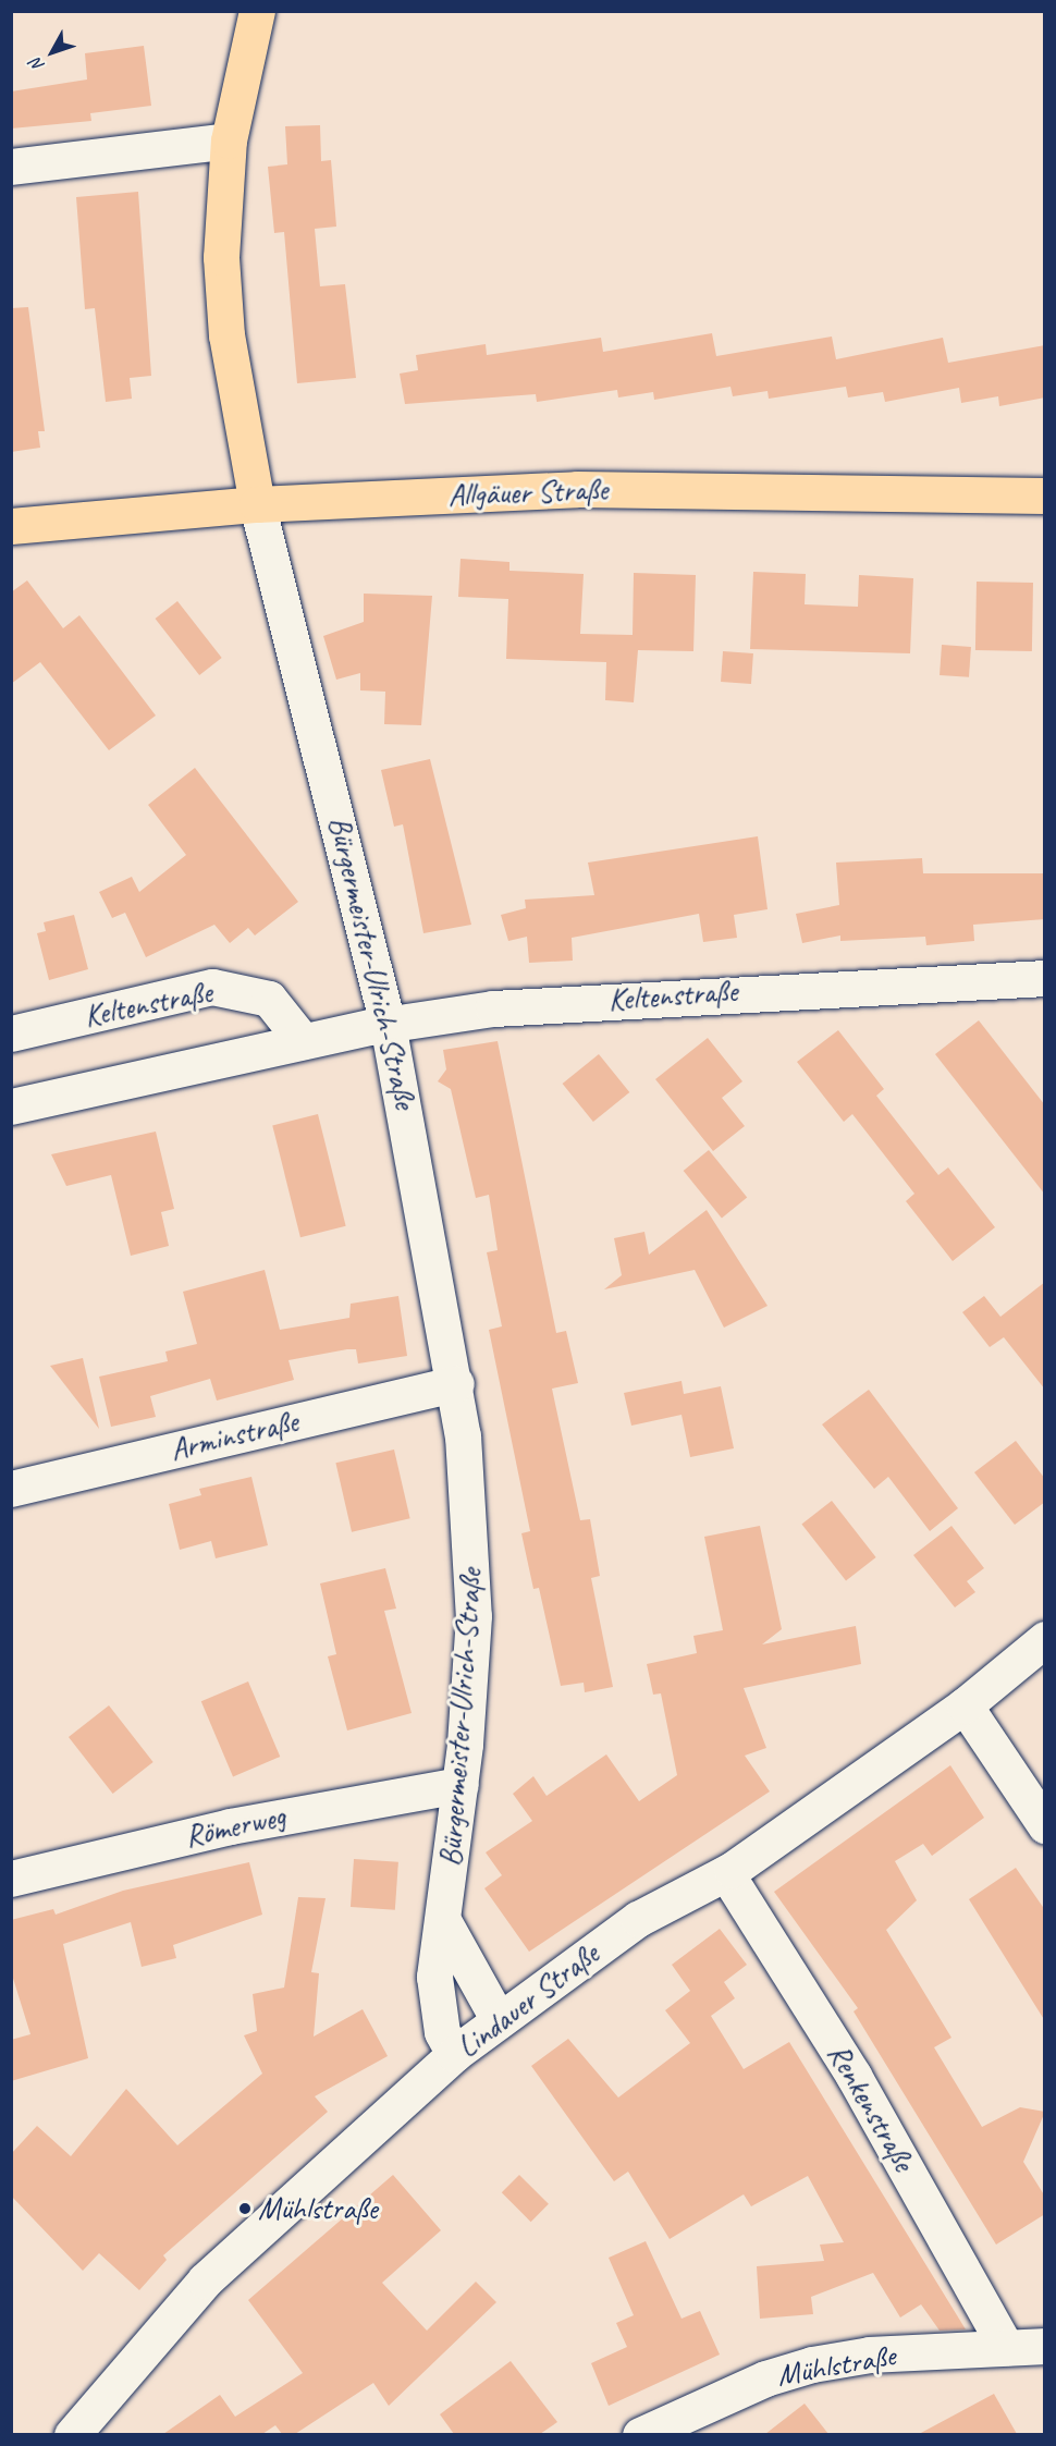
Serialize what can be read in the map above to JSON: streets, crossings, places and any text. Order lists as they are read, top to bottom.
{
  "streets": {
    "main road": ["Allgäuer Straße", "Bürgermeister-Ulrich-Straße"],
    "street": [
      "Keltenstraße",
      "Arminstraße",
      "Römerweg",
      "Lindauer Straße",
      "Renkenstraße",
      "Mühlstraße"
    ]
  },
  "crossings": [
    ["Allgäuer Straße", "Bürgermeister-Ulrich-Straße"],
    ["Bürgermeister-Ulrich-Straße", "Keltenstraße"],
    ["Bürgermeister-Ulrich-Straße", "Arminstraße"],
    ["Bürgermeister-Ulrich-Straße", "Römerweg"],
    ["Bürgermeister-Ulrich-Straße", "Lindauer Straße"],
    ["Lindauer Straße", "Renkenstraße"],
    ["Renkenstraße", "Mühlstraße"]
  ],
  "places": ["Mühlstraße"],
  "north": "bottom left"
}
